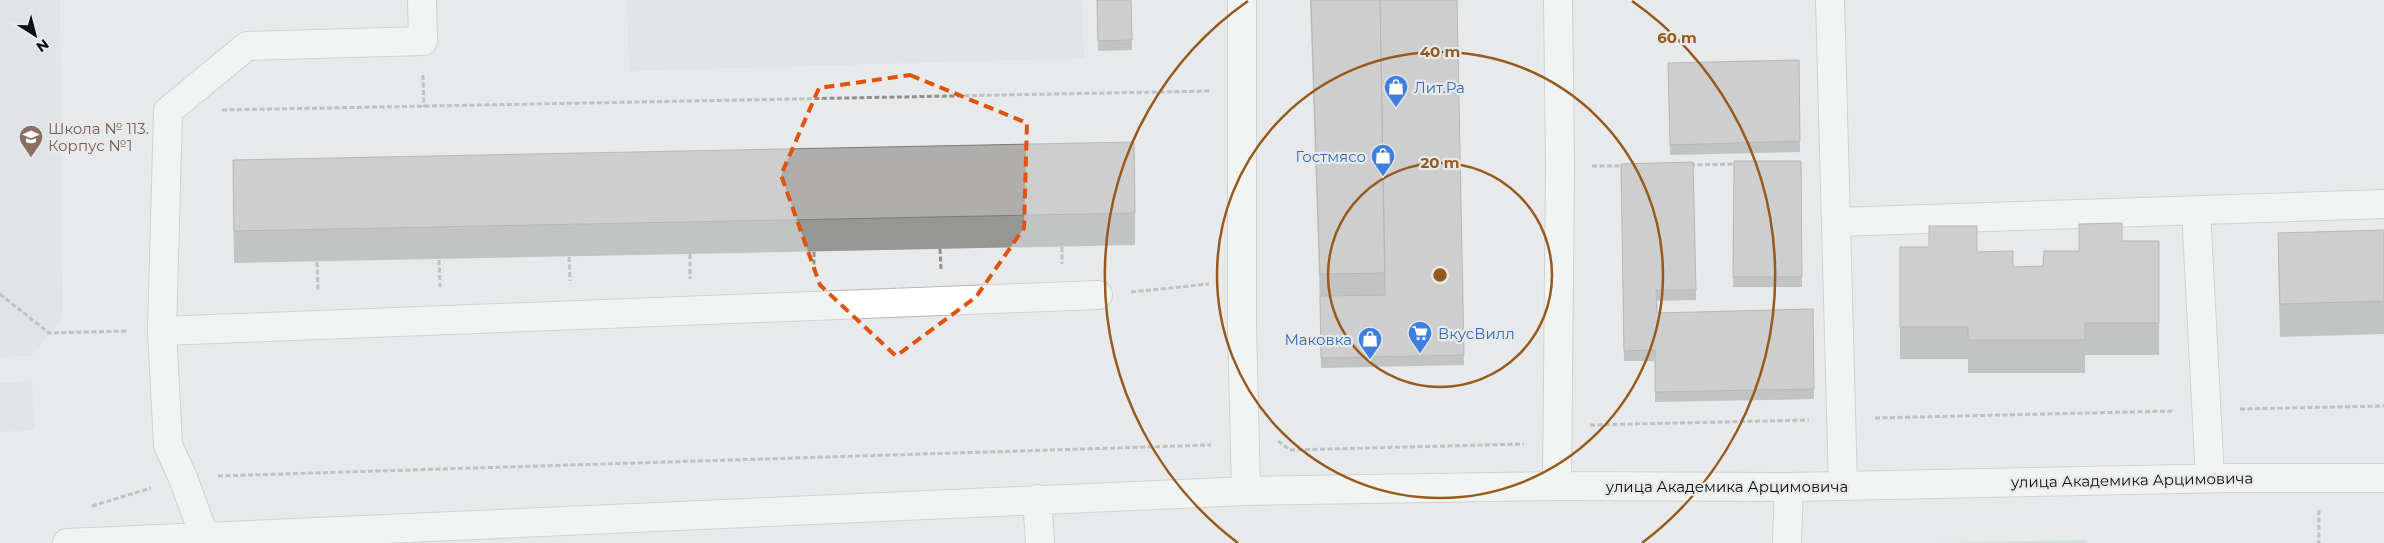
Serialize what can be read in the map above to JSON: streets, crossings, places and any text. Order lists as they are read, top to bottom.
{
  "streets": {
    "street": ["улица Академика Арцимовича"]
  },
  "places": {
    "shop": ["Лит.Ра", "Гостмясо", "Маковка"],
    "school or university": ["Школа № 113. Корпус №1"],
    "supermarket": ["ВкусВилл"]
  },
  "north": "bottom right",
  "rings": ["60 m", "40 m", "20 m"]
}
